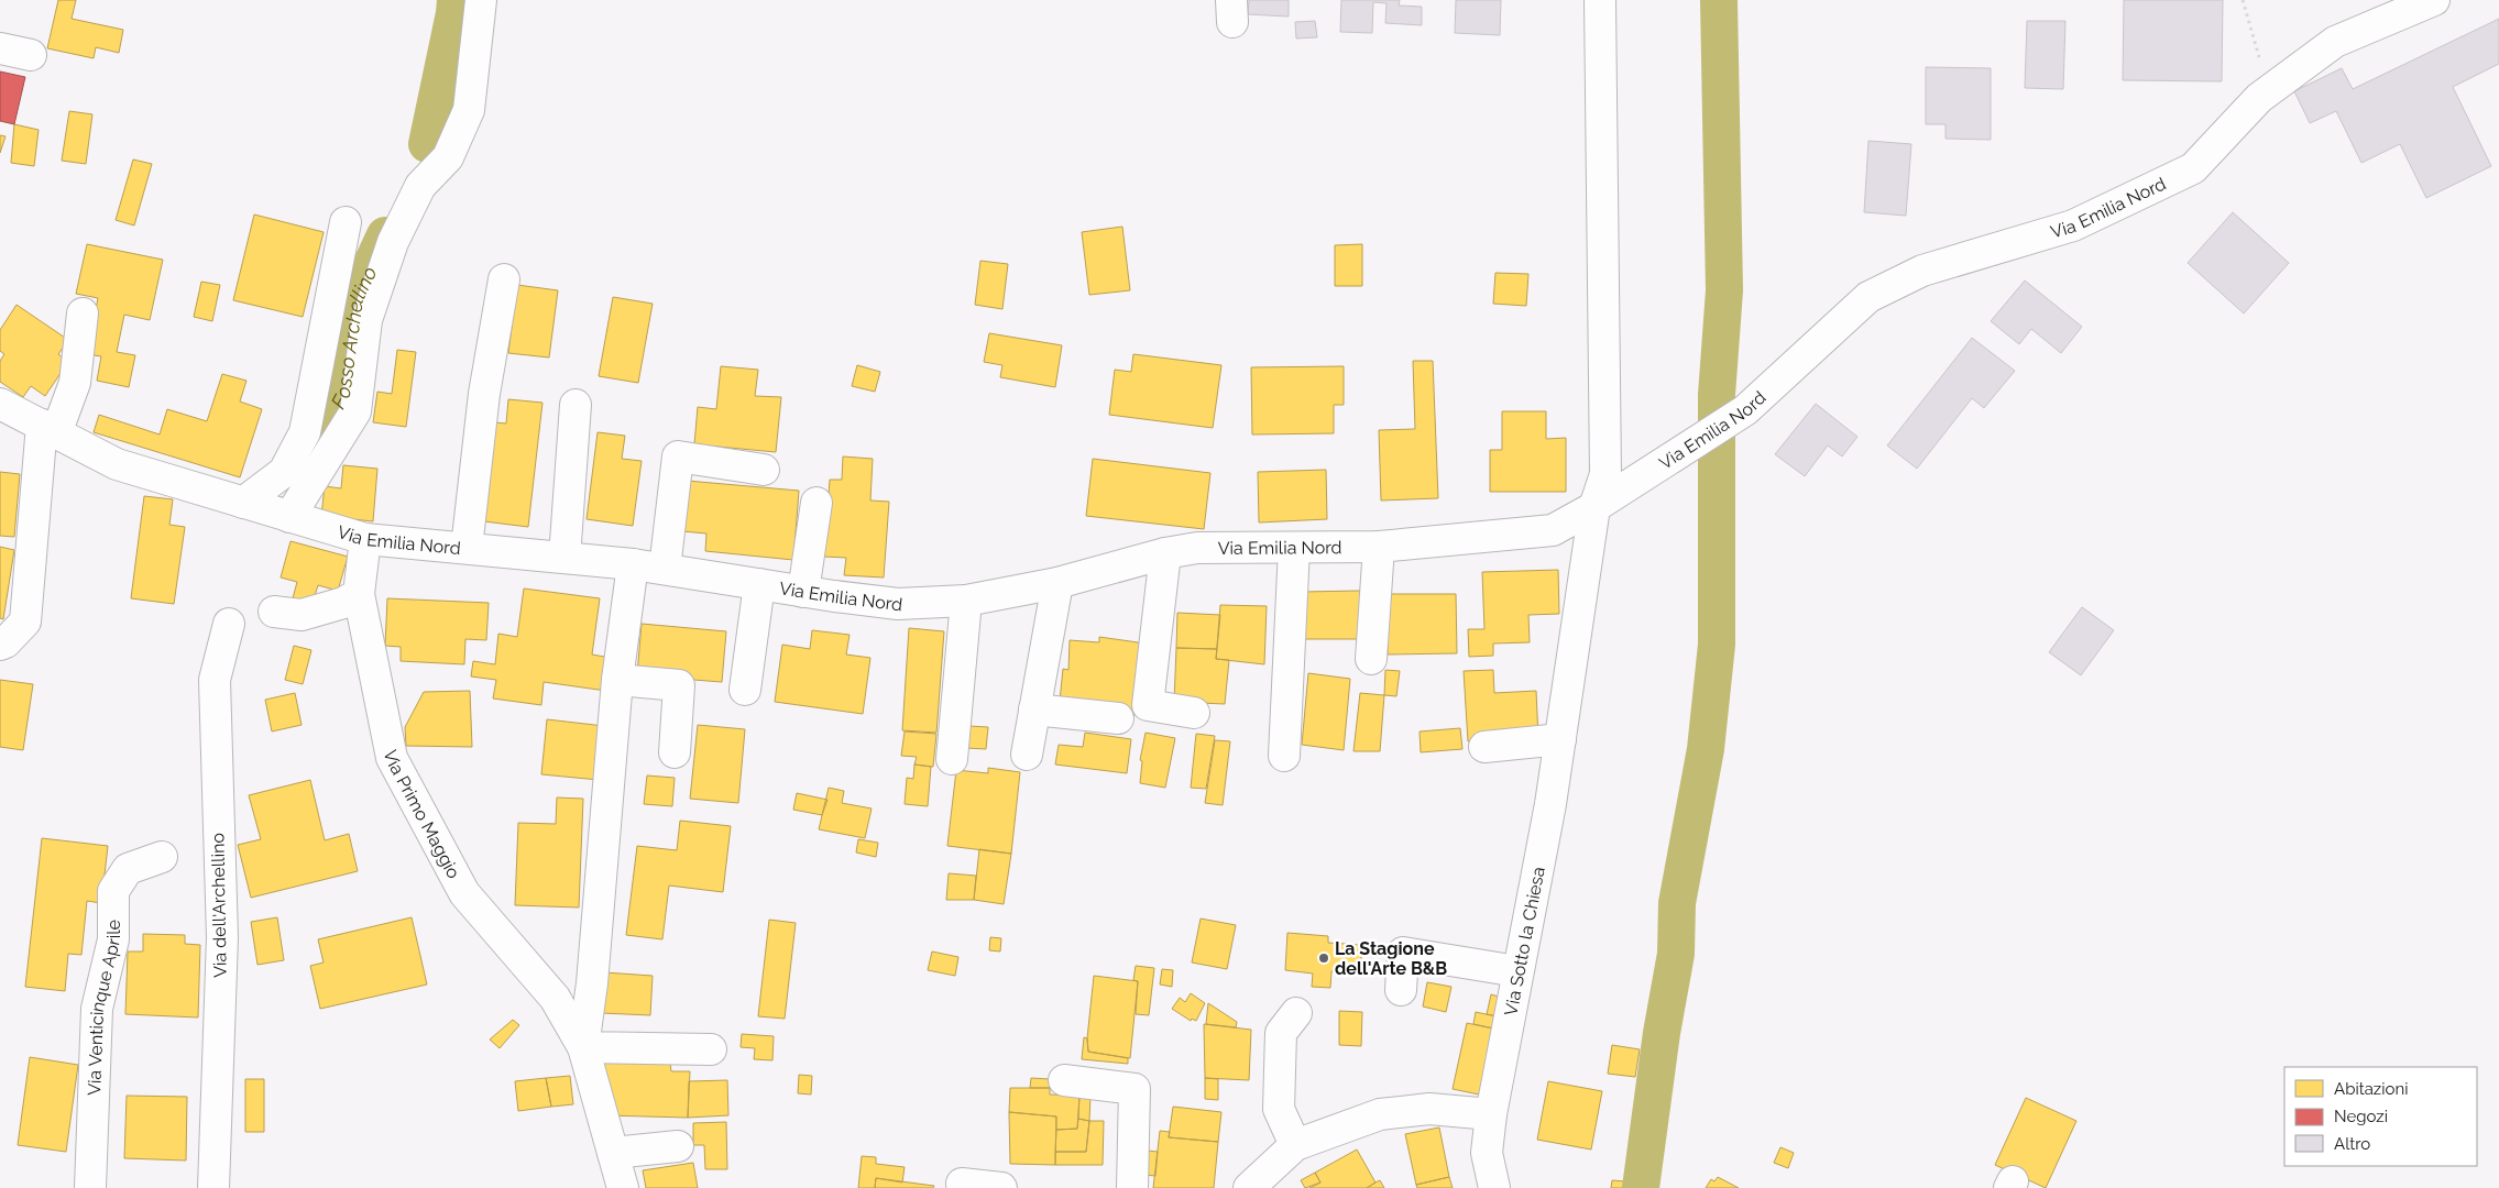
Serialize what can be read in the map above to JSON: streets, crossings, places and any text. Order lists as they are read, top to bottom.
{
  "streets": {
    "street": [
      "Via Emilia Nord",
      "Via Primo Maggio",
      "Via dell'Archellino",
      "Via Sotto la Chiesa",
      "Via Venticinque Aprile"
    ]
  },
  "crossings": [
    ["Via Emilia Nord", "Via Primo Maggio"],
    ["Via Emilia Nord", "Via Sotto la Chiesa"]
  ],
  "water": ["Fosso Archellino"],
  "places": ["La Stagione dell'Arte B&B"],
  "legend": ["Abitazioni", "Negozi", "Altro"]
}
